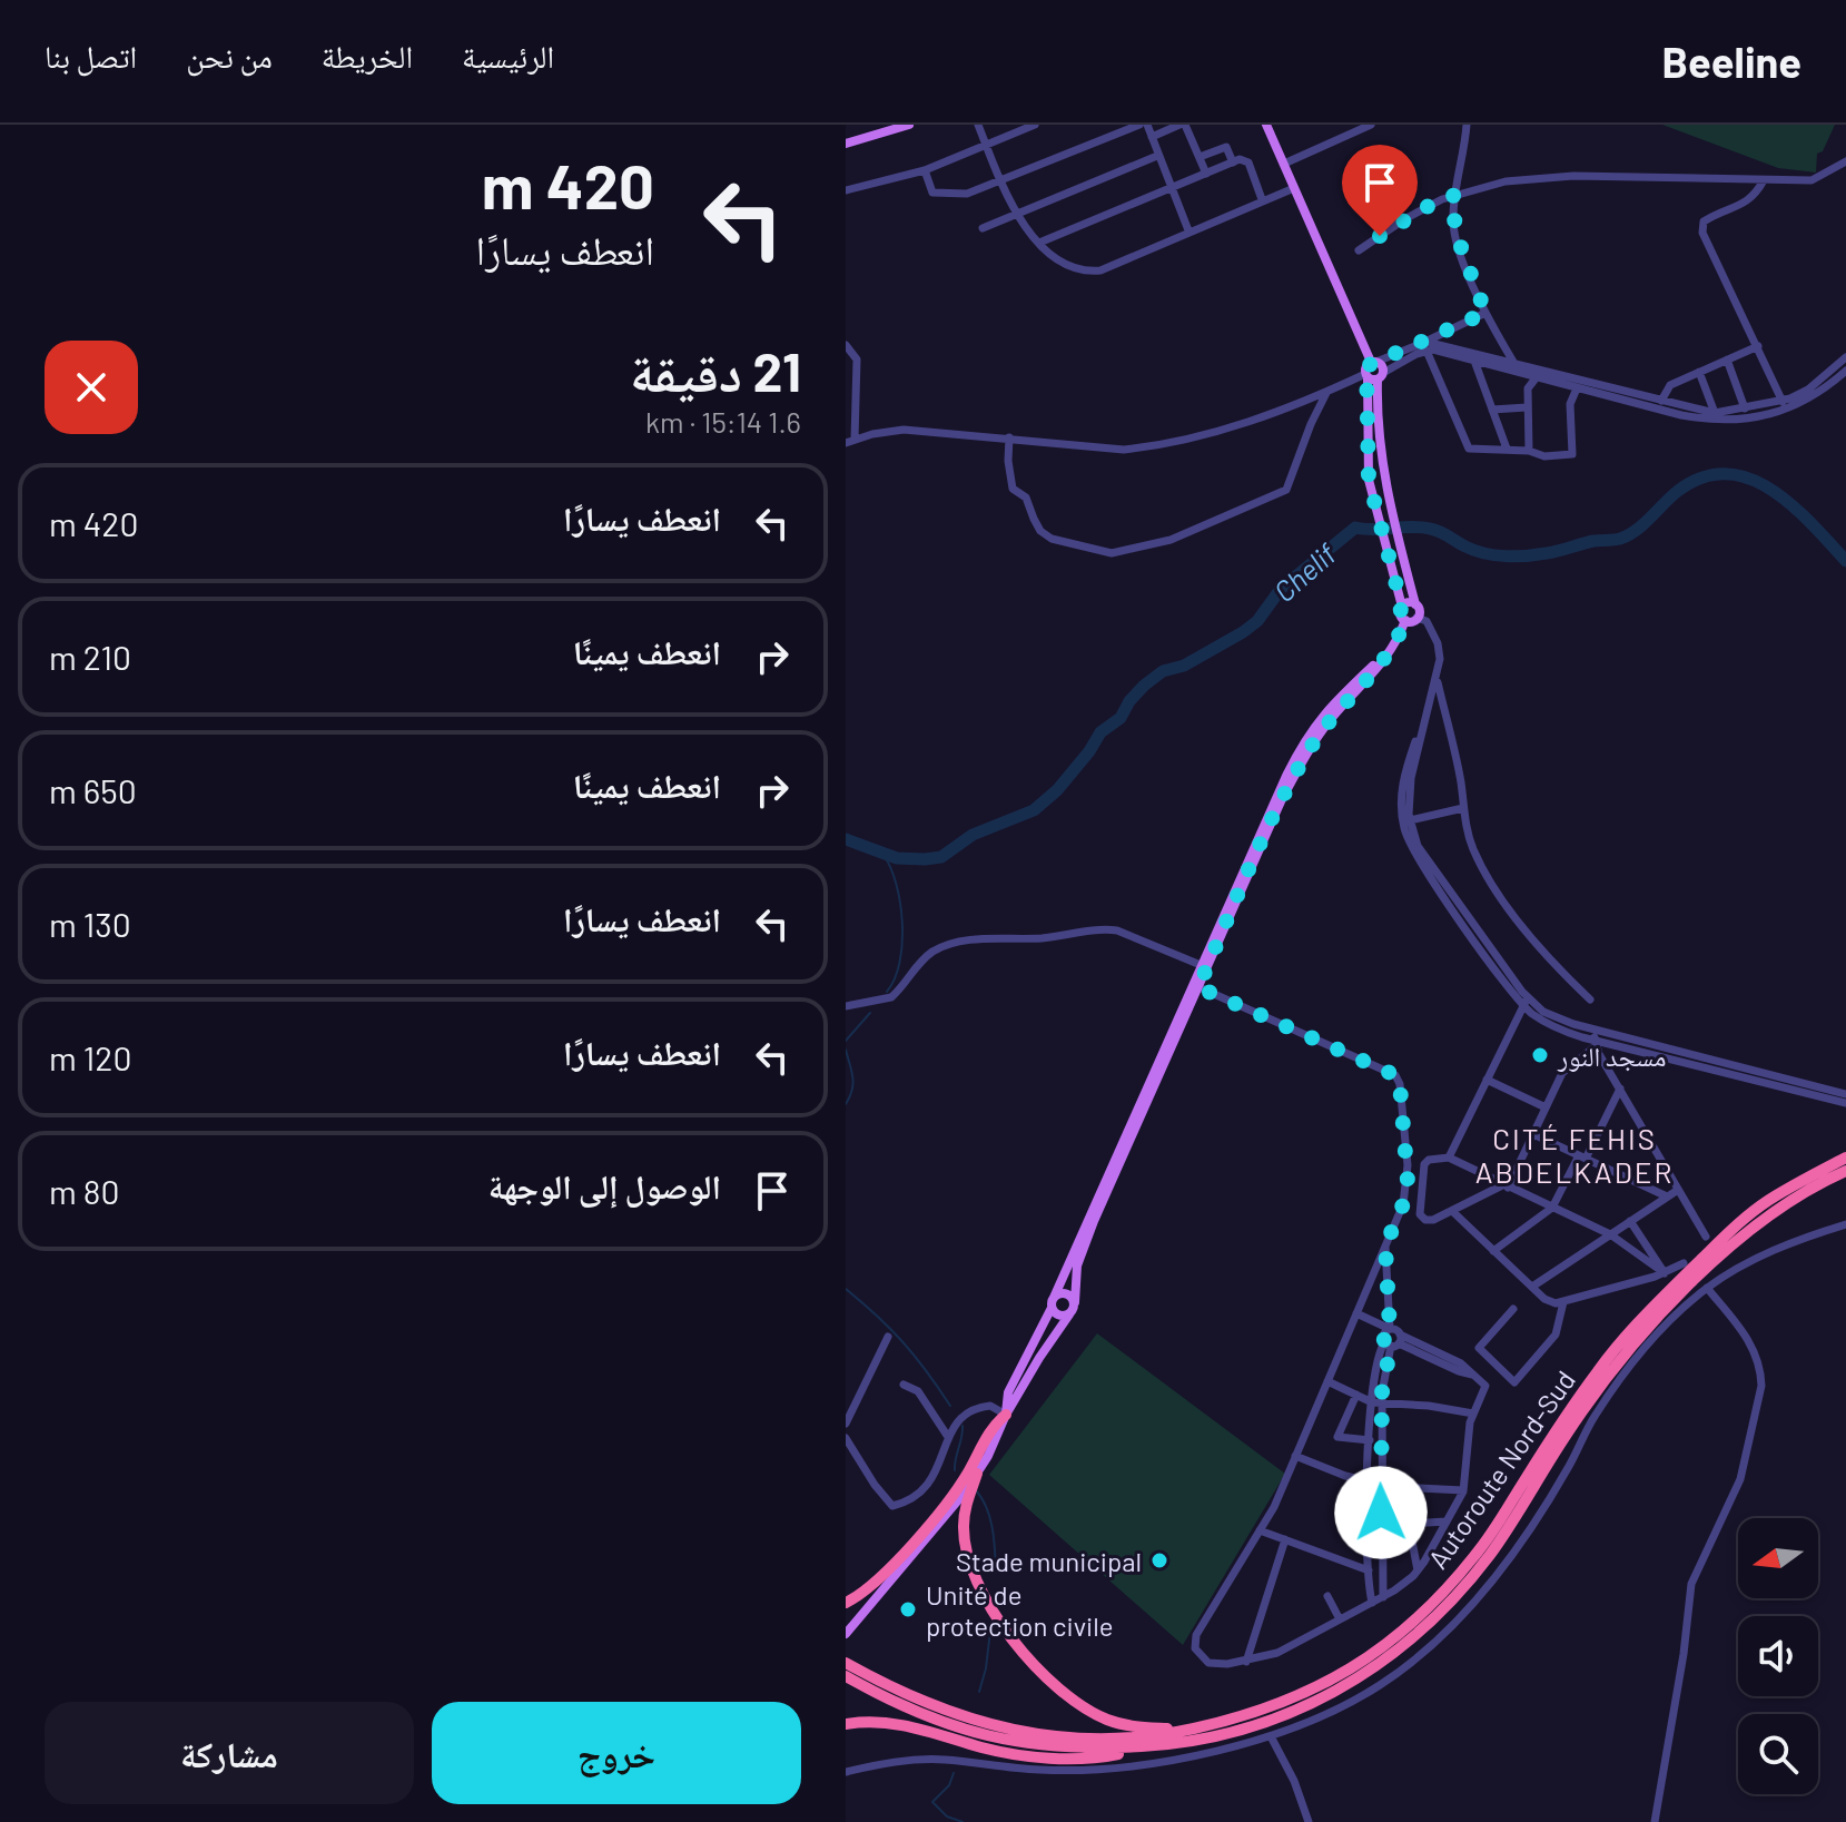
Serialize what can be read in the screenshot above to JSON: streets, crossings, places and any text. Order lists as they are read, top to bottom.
{
  "streets": {
    "highway": ["Autoroute Nord-Sud"]
  },
  "districts": ["CITÉ FEHIS ABDELKADER"],
  "water": ["Chelif"],
  "places": ["مسجد النور", "Stade municipal", "Unité de protection civile"],
  "north": "left",
  "page": {
    "header": "Beeline",
    "nav": [
      "الرئيسية",
      "الخريطة",
      "من نحن",
      "اتصل بنا"
    ],
    "turn": ["420 m", "انعطف يسارًا"],
    "heading": ["21 دقيقة", "1.6 km · 15:14"],
    "list": [
      {
        "name": "انعطف يسارًا",
        "value": "420 m"
      },
      {
        "name": "انعطف يمينًا",
        "value": "210 m"
      },
      {
        "name": "انعطف يمينًا",
        "value": "650 m"
      },
      {
        "name": "انعطف يسارًا",
        "value": "130 m"
      },
      {
        "name": "انعطف يسارًا",
        "value": "120 m"
      },
      {
        "name": "الوصول إلى الوجهة",
        "value": "80 m"
      }
    ],
    "buttons": ["خروج", "مشاركة"]
  }
}
